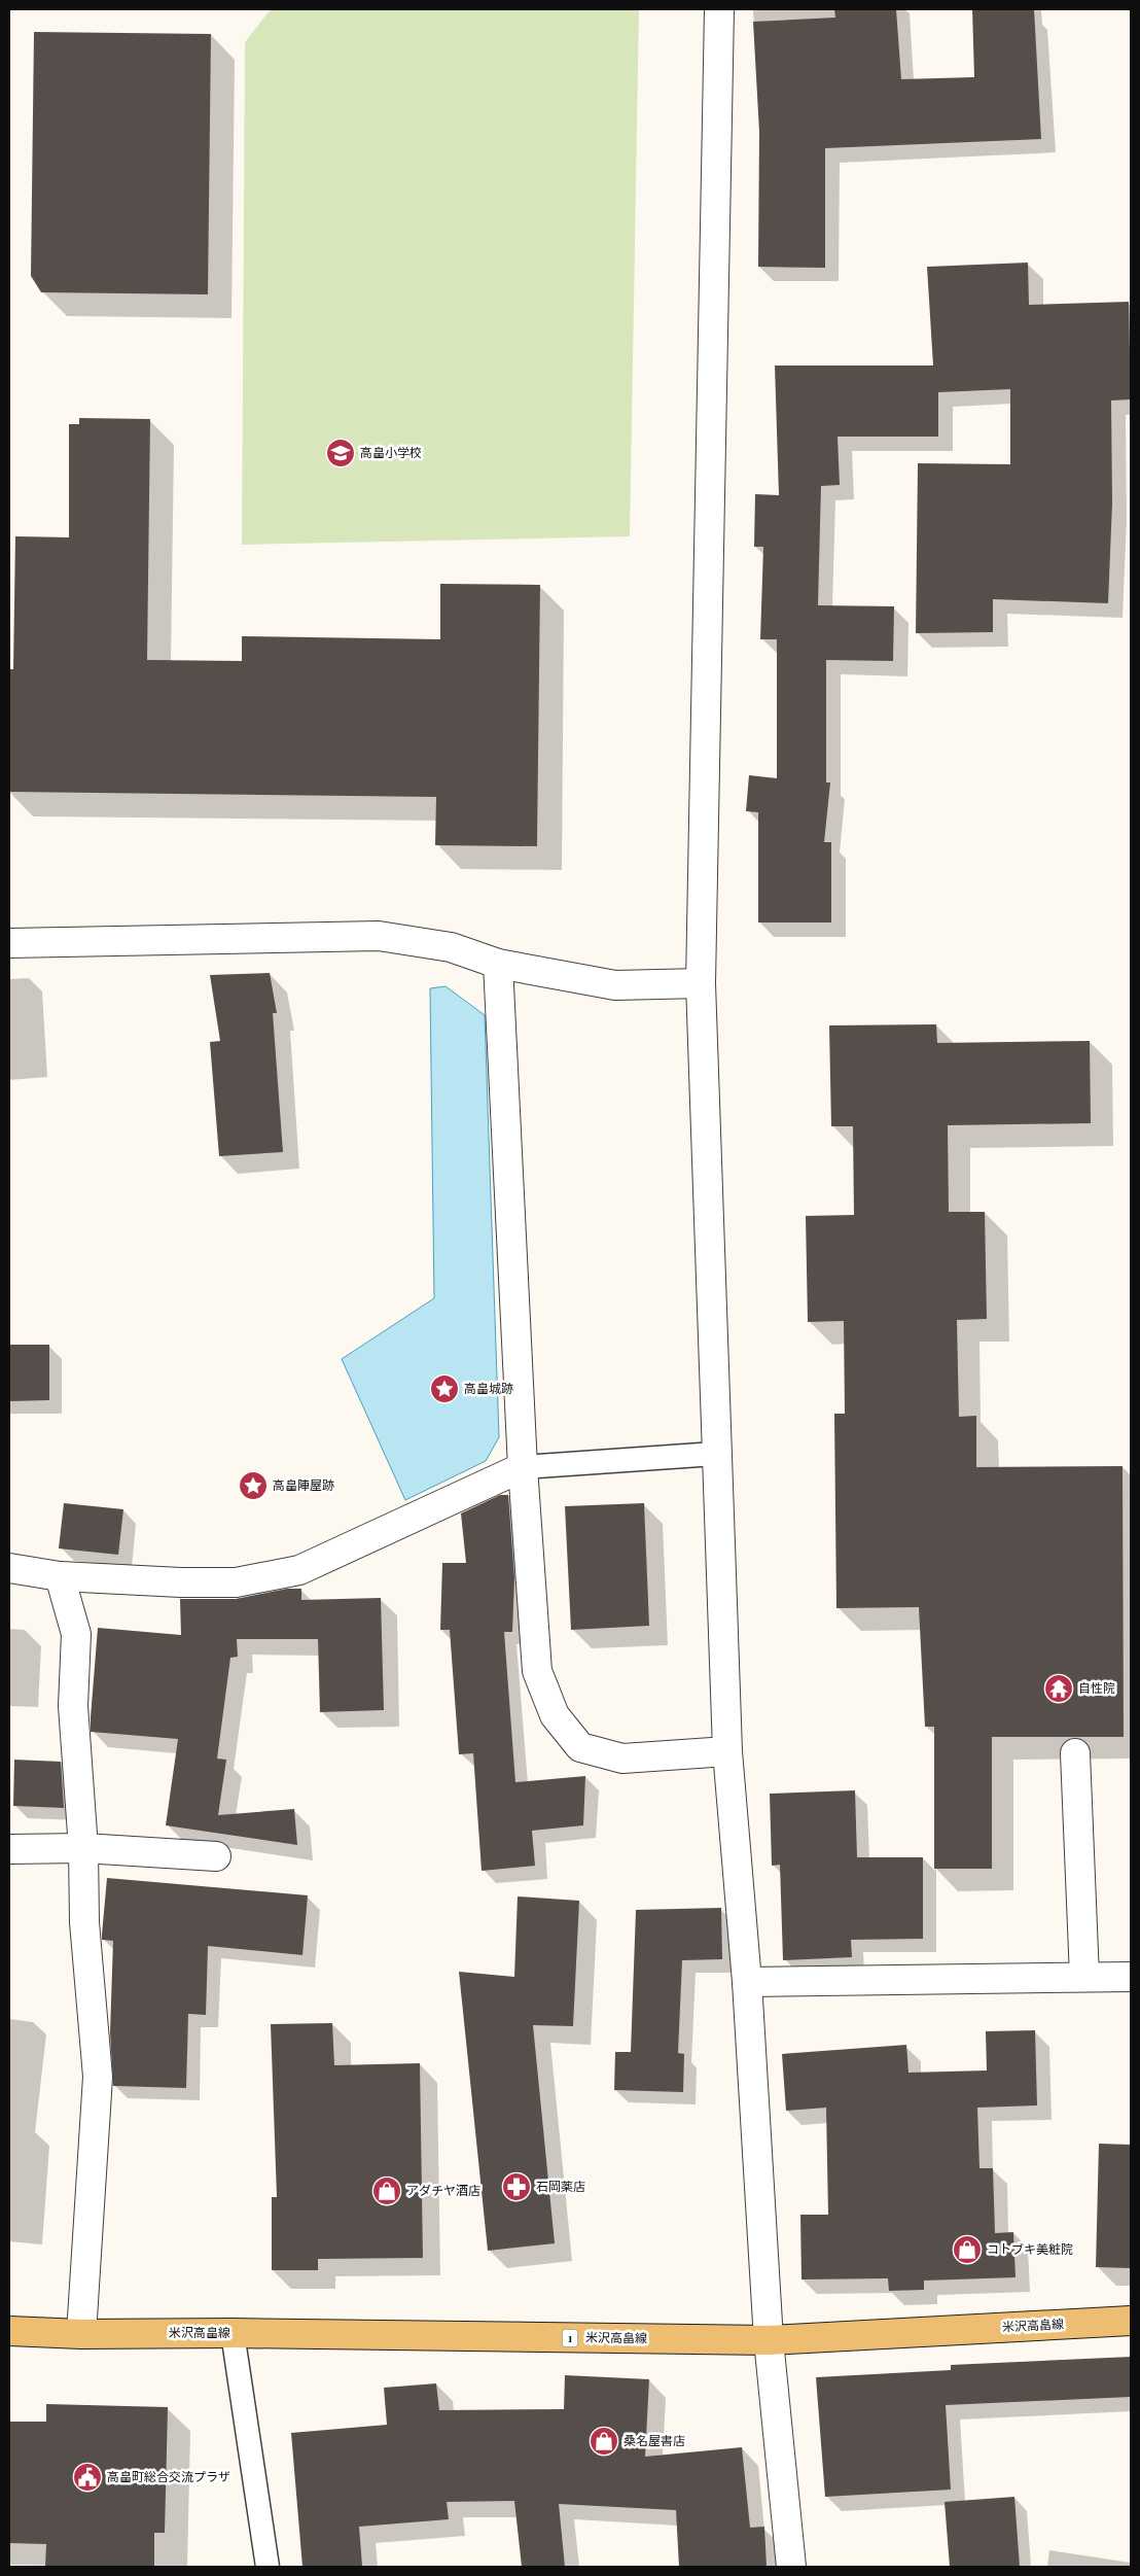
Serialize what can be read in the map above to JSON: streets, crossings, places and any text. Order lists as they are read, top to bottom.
{
  "streets": {
    "main road": ["米沢高畠線", "1"]
  },
  "places": {
    "school or university": ["高畠小学校"],
    "place": ["高畠城跡", "高畠陣屋跡"],
    "temple": ["自性院"],
    "pharmacy": ["石岡薬店"],
    "shop": ["アダチヤ酒店", "コトブキ美粧院", "桑名屋書店"],
    "public building": ["高畠町総合交流プラザ"]
  }
}
